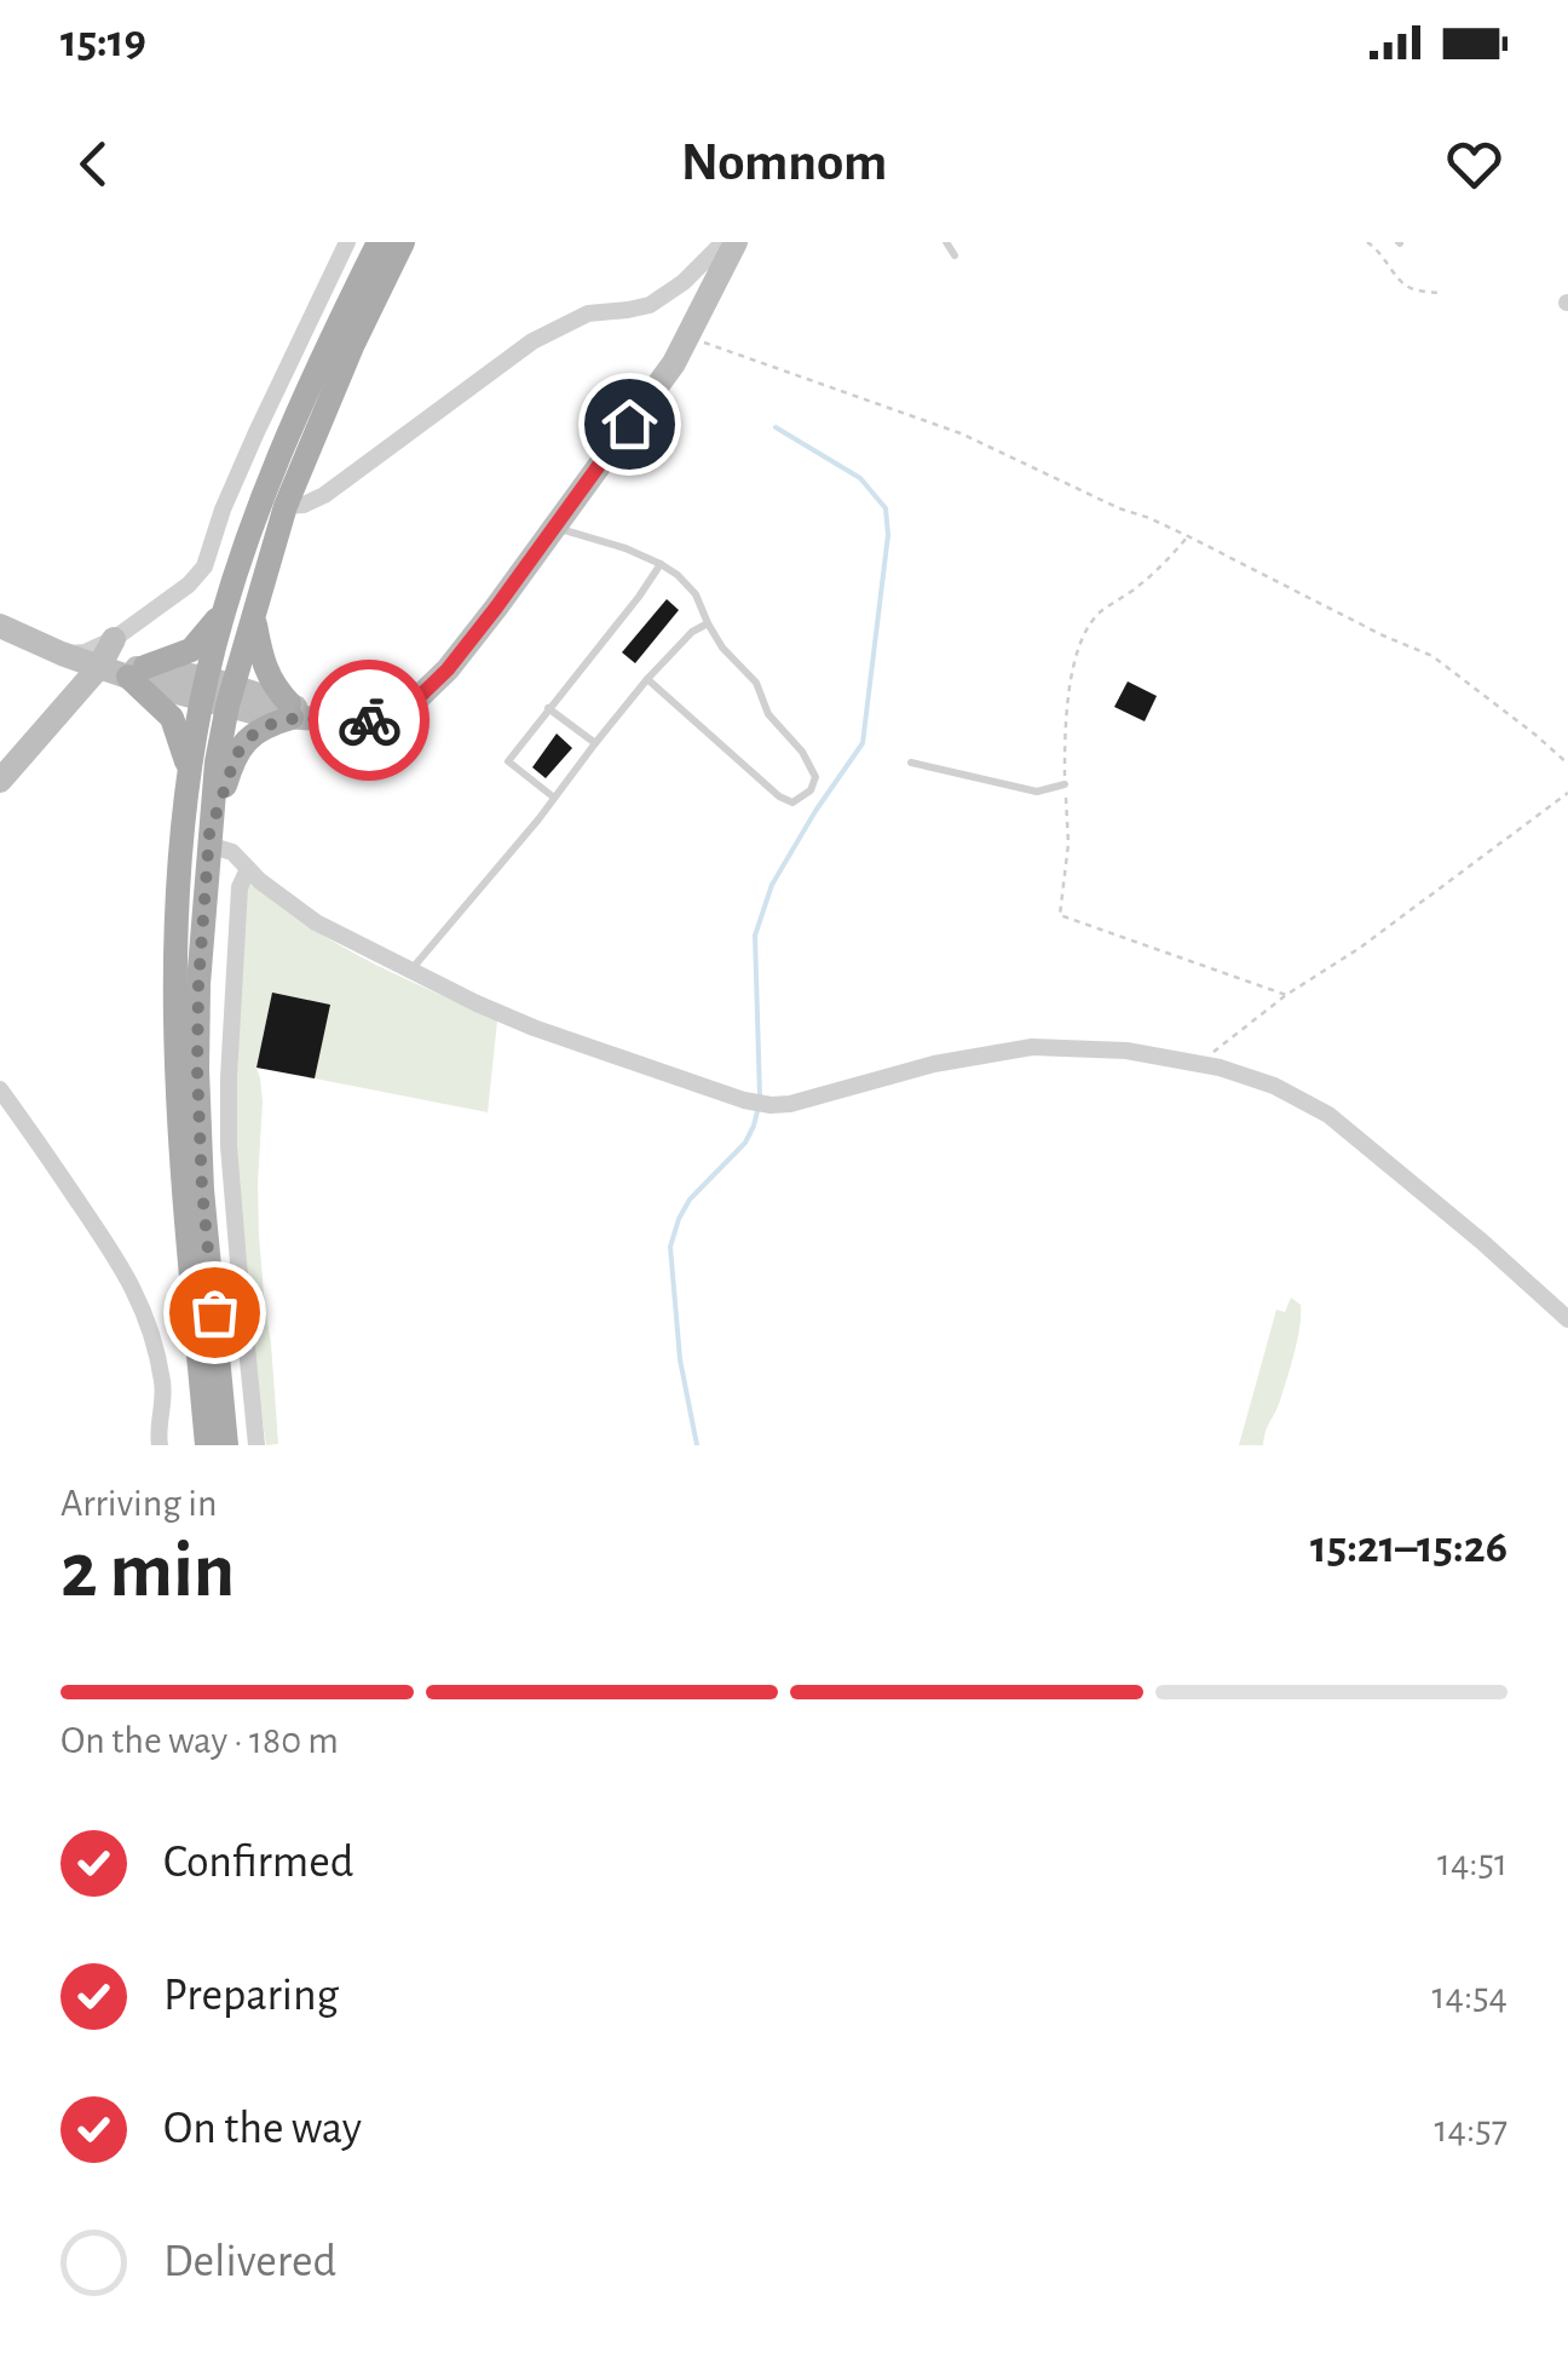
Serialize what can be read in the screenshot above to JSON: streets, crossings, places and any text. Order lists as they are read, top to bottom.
{
  "page": {
    "status": "15:19",
    "header": "Nomnom",
    "heading": ["2 min", "Arriving in", "15:21–15:26"],
    "bar": "On the way · 180 m",
    "list": [
      ["Confirmed", "14:51"],
      ["Preparing", "14:54"],
      ["On the way", "14:57"],
      "Delivered"
    ]
  }
}
